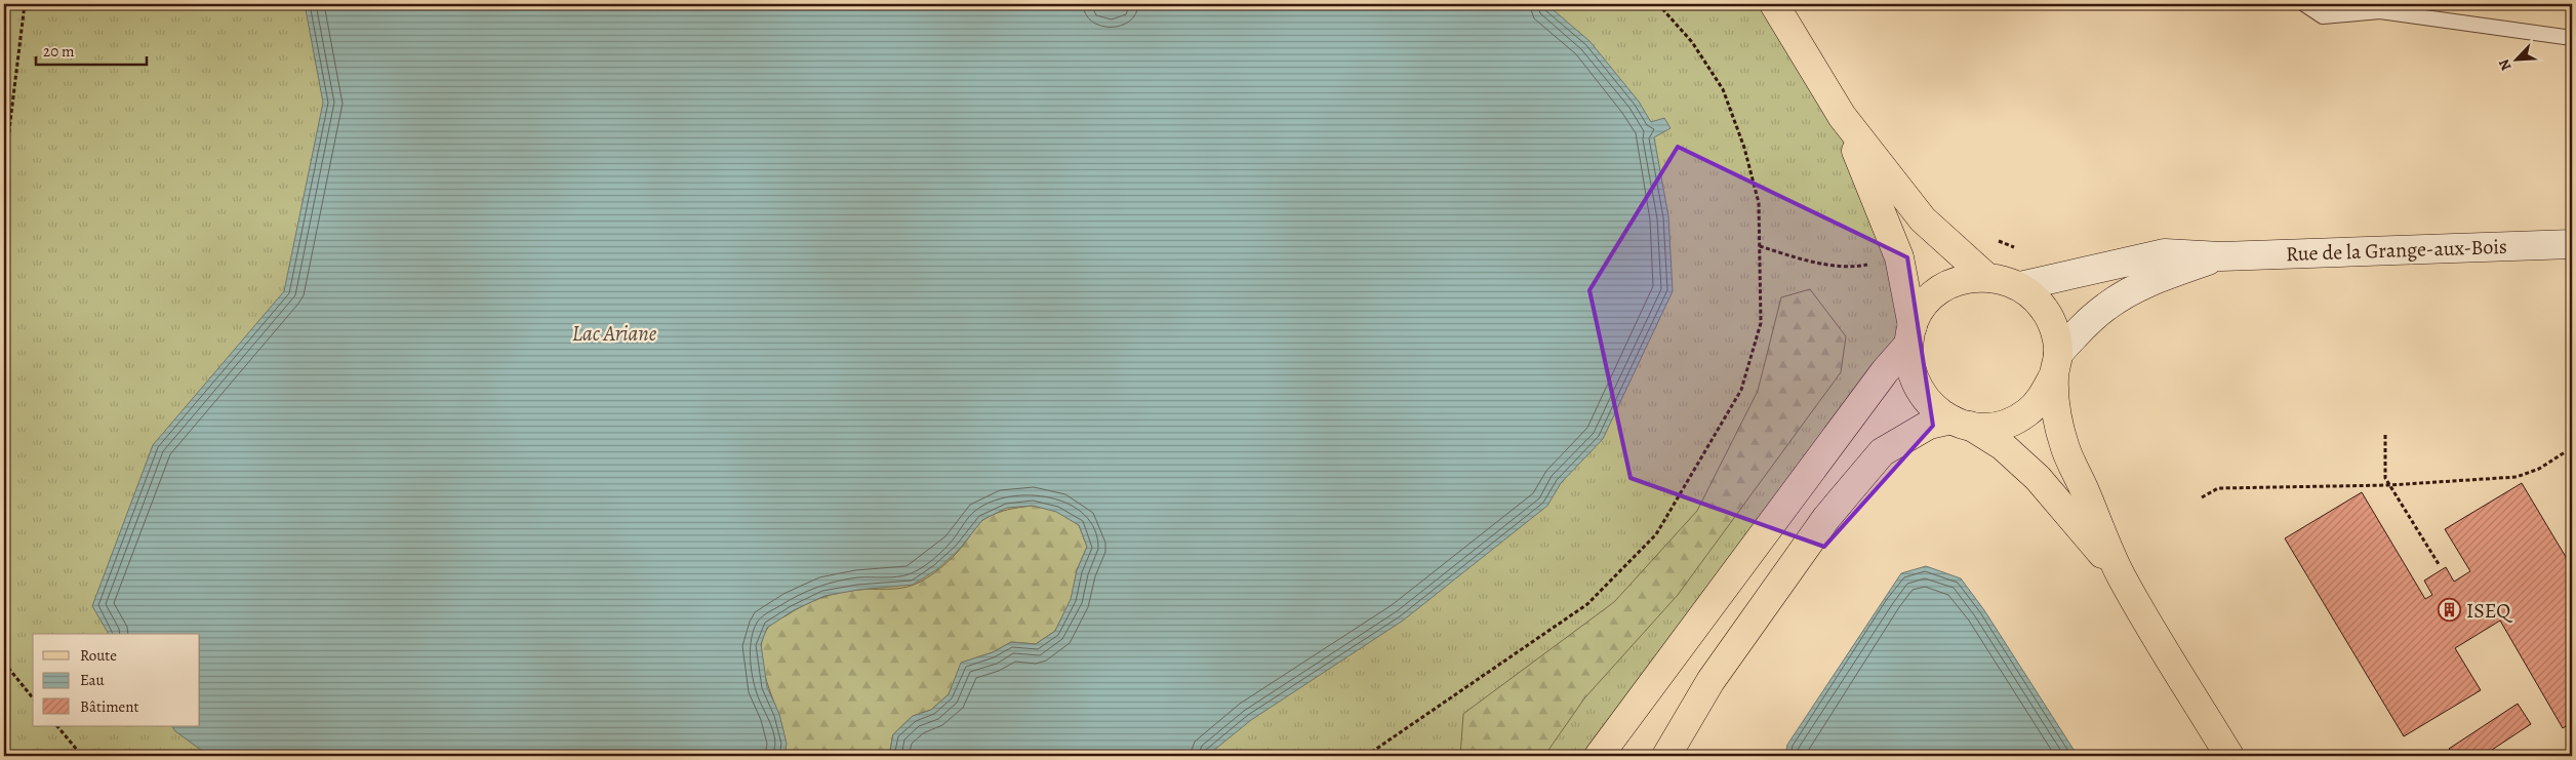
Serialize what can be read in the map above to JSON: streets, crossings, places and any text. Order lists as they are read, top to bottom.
{
  "streets": {
    "street": ["Rue de la Grange-aux-Bois"]
  },
  "water": ["Lac Ariane"],
  "places": {
    "building": ["ISEQ"]
  },
  "legend": ["Route", "Eau", "Bâtiment"],
  "scale_bar": "20 m",
  "north": "bottom left"
}
